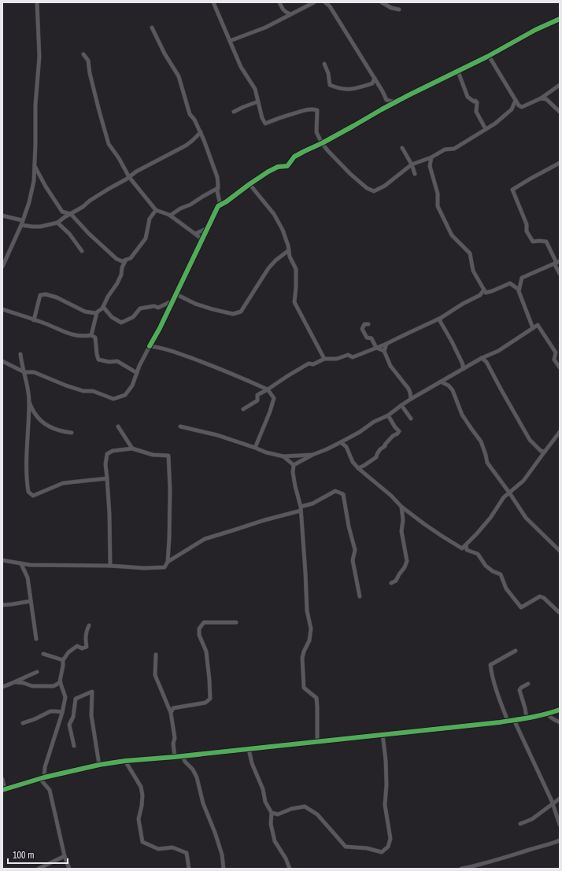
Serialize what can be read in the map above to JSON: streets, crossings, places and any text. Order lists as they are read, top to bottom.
{
  "scale_bar": "100 m"
}
